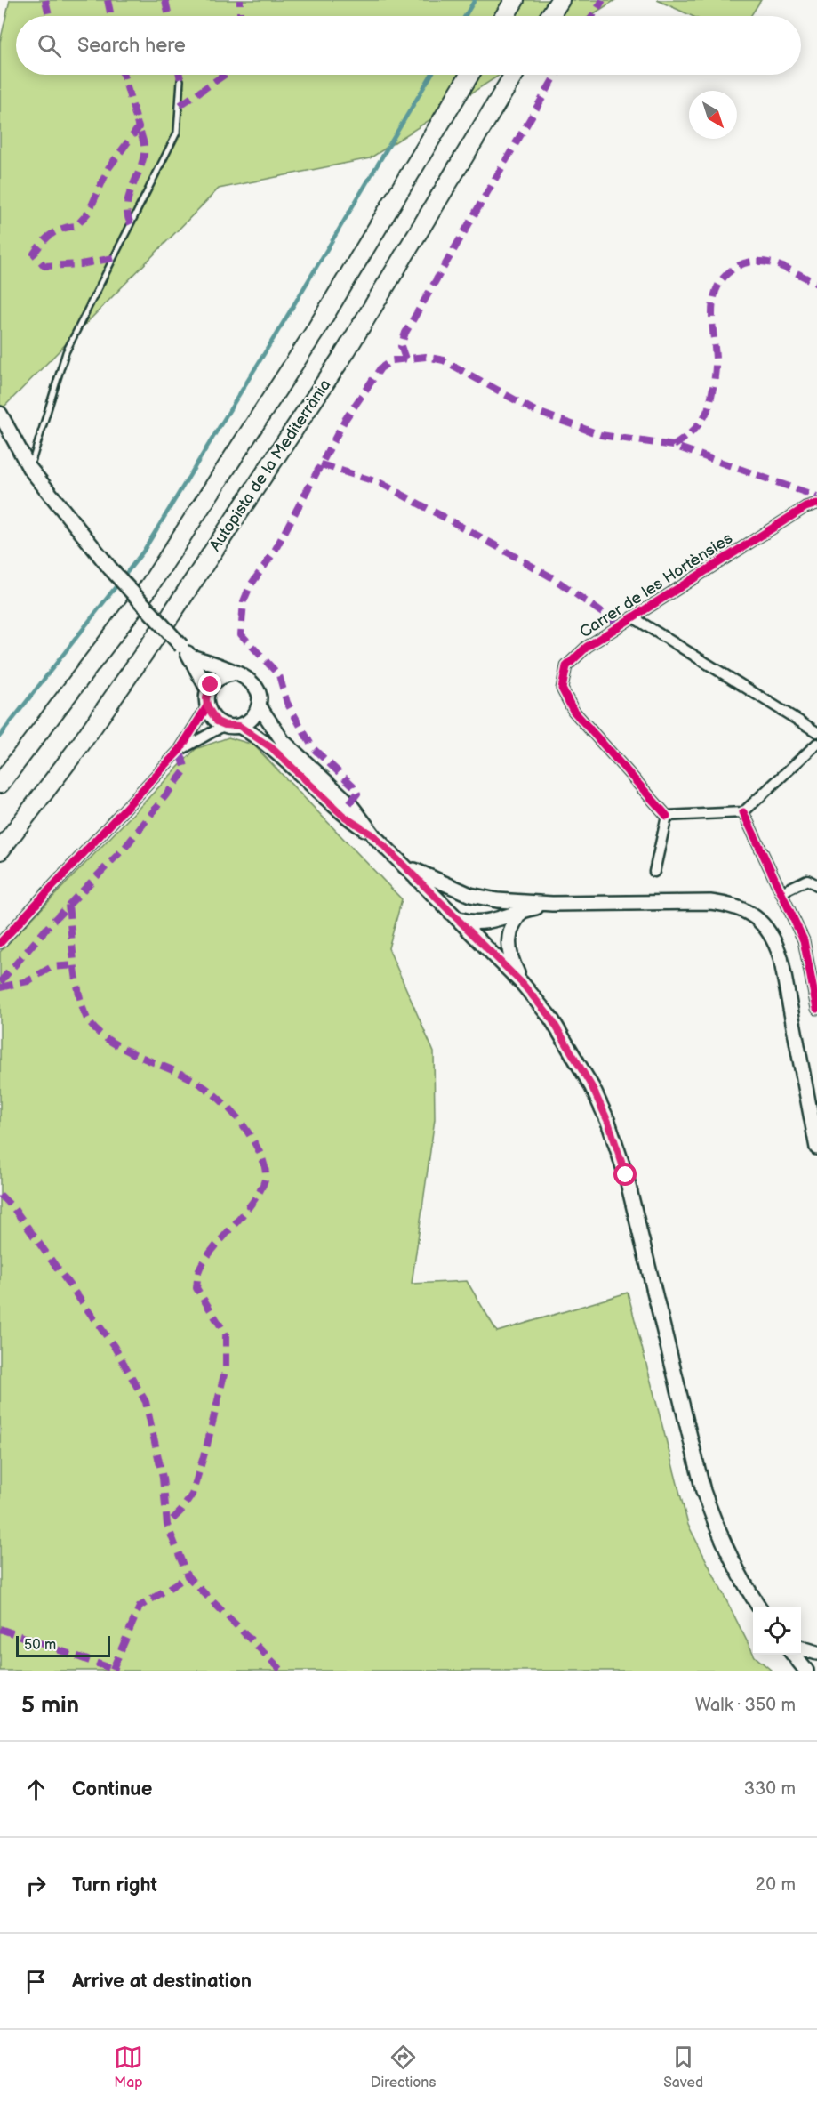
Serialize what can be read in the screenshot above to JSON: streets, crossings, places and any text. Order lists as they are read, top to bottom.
{
  "streets": {
    "highway": ["Autopista de la Mediterrània"],
    "street": ["Carrer de les Hortènsies"]
  },
  "scale_bar": "50 m",
  "north": "bottom right",
  "page": {
    "search": "Search here",
    "scale": "50 m",
    "heading": ["5 min", "Walk · 350 m"],
    "list": [
      ["Continue", "330 m"],
      ["Turn right", "20 m"],
      "Arrive at destination"
    ],
    "nav": ["Map", "Directions", "Saved"]
  }
}
